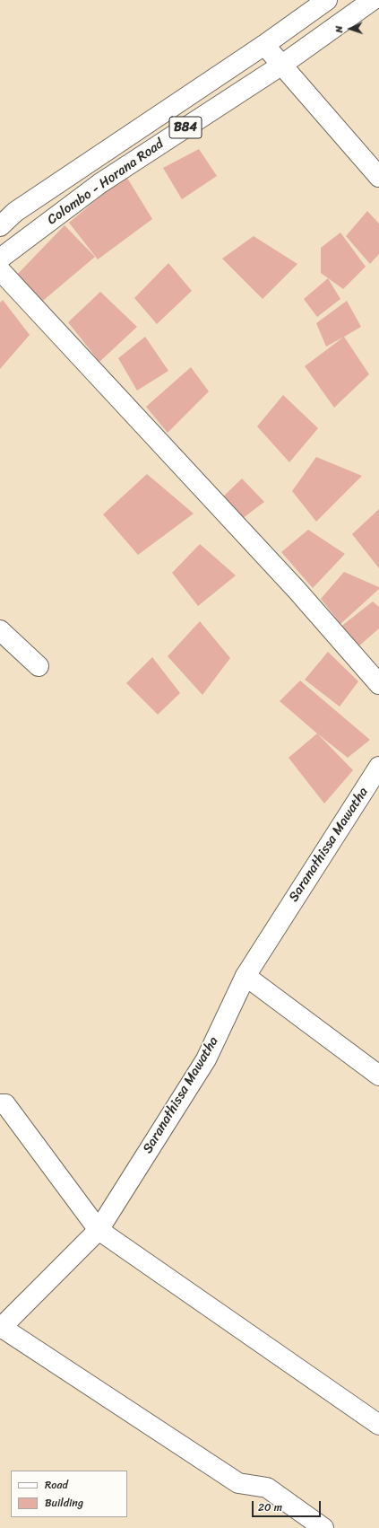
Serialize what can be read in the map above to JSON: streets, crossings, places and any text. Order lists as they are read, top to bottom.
{
  "streets": {
    "street": ["B84", "Colombo - Horana Road", "Saranathissa Mawatha"]
  },
  "legend": ["Road", "Building"],
  "scale_bar": "20 m",
  "north": "left"
}
